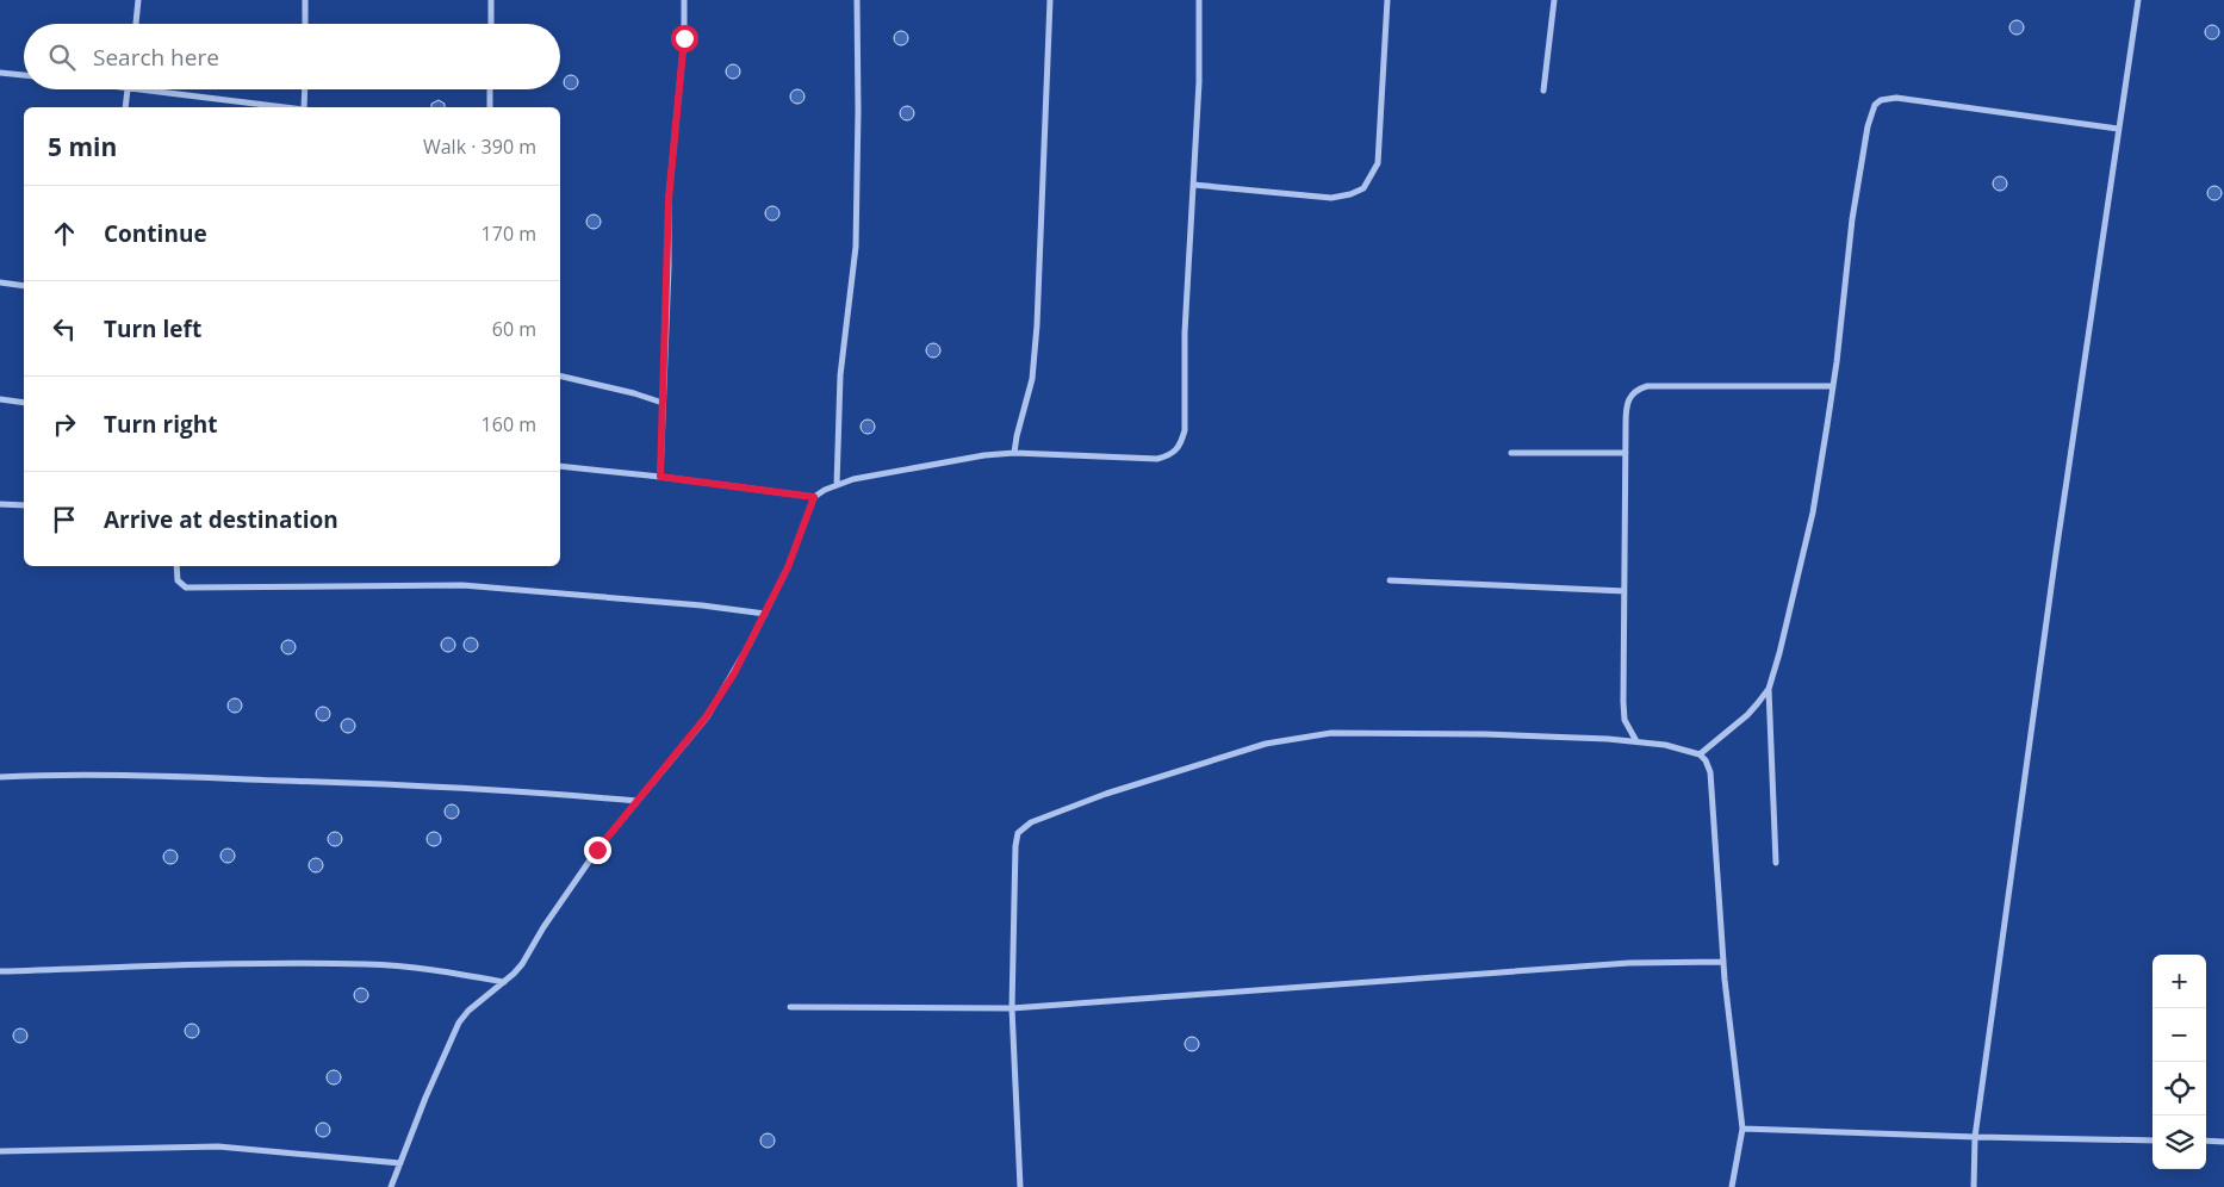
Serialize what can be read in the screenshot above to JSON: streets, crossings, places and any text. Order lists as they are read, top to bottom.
{
  "page": {
    "search": "Search here",
    "heading": ["5 min", "Walk · 390 m"],
    "list": [
      ["Continue", "170 m"],
      ["Turn left", "60 m"],
      ["Turn right", "160 m"],
      "Arrive at destination"
    ],
    "map_buttons": ["+", "−"]
  }
}
